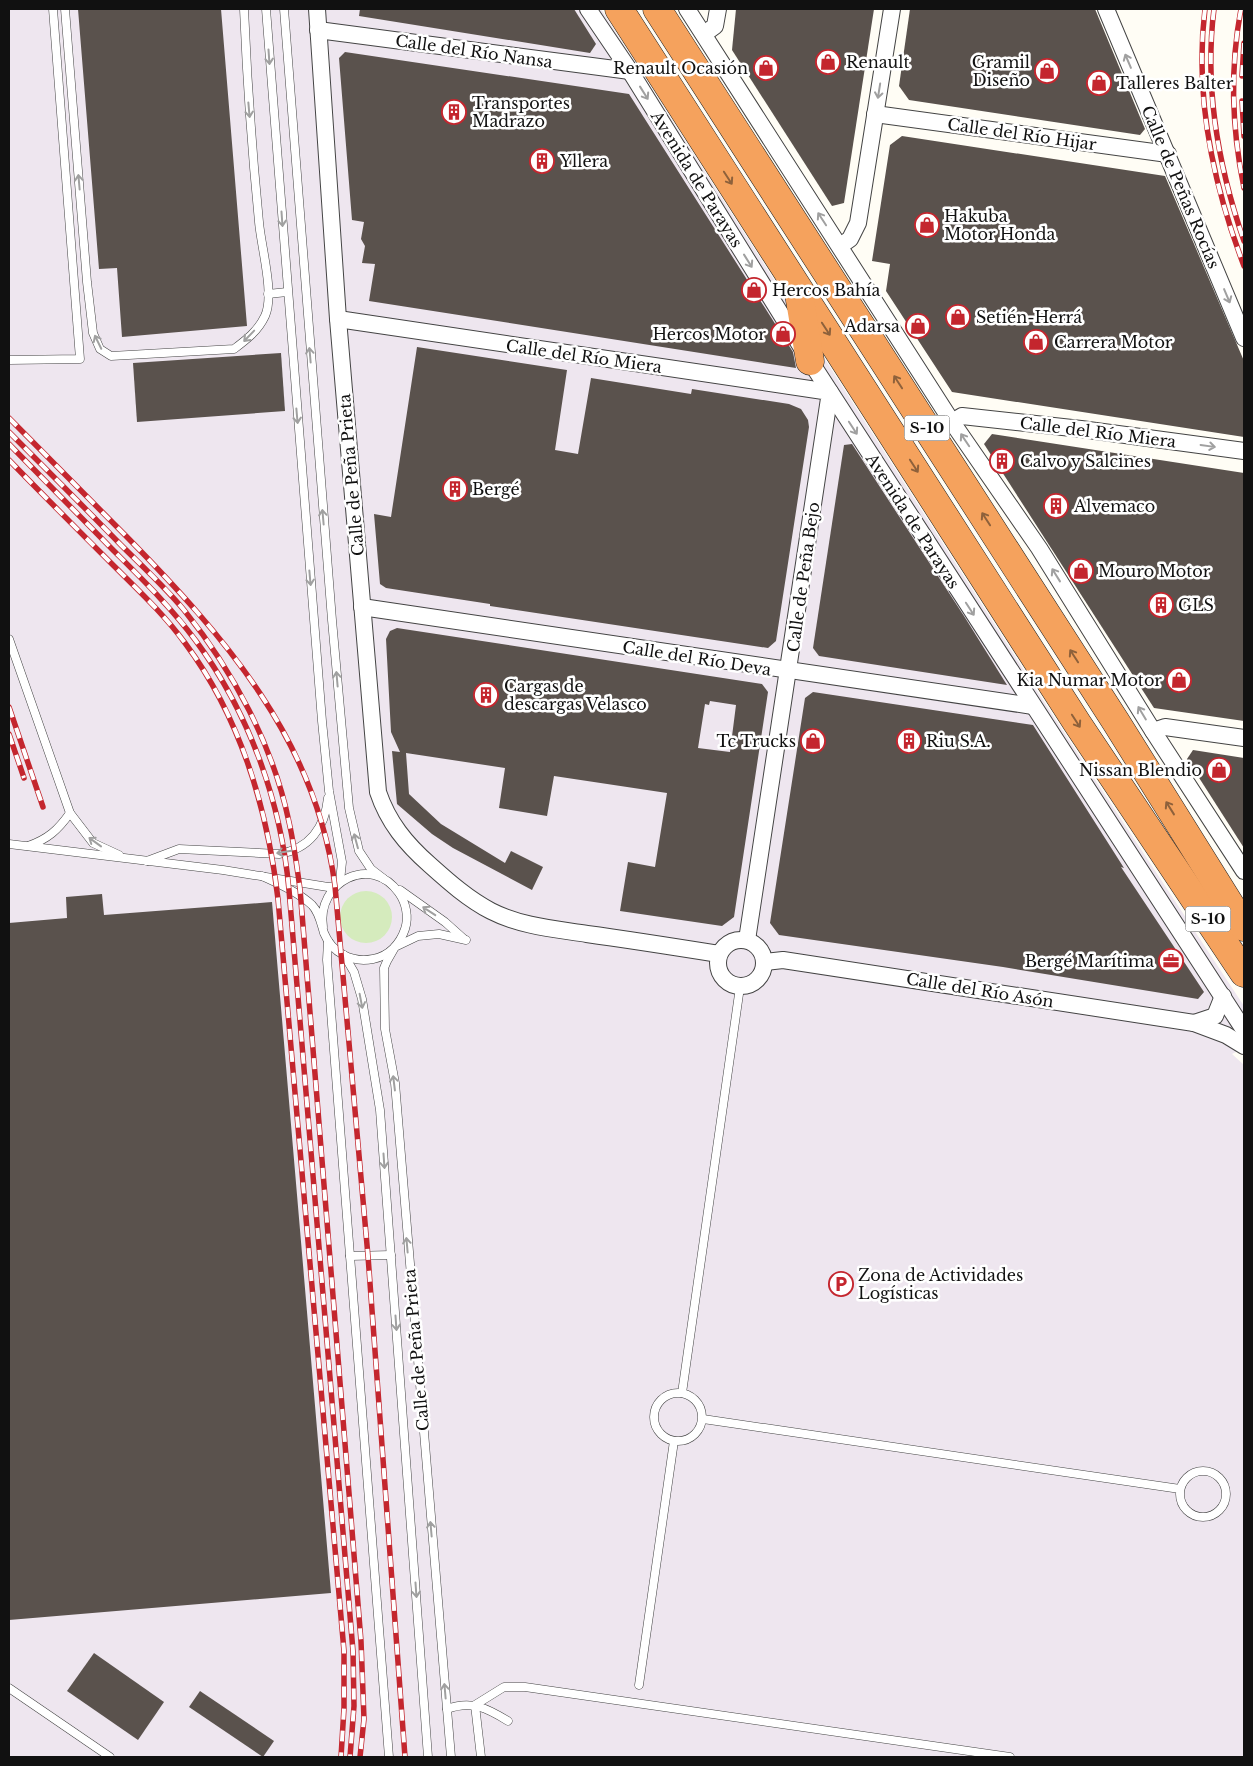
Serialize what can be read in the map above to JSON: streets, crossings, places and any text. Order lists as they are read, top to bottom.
{
  "streets": {
    "highway": ["S-10"],
    "street": [
      "Calle del Río Nansa",
      "Calle del Río Hijar",
      "Avenida de Parayas",
      "Calle de Peñas Rocías",
      "Calle del Río Miera",
      "Calle de Peña Prieta",
      "Calle de Peña Bejo",
      "Calle del Río Deva",
      "Calle del Río Asón"
    ]
  },
  "crossings": [
    ["Calle del Río Nansa", "Avenida de Parayas"],
    ["Calle del Río Nansa", "Calle de Peña Prieta"],
    ["Calle del Río Hijar", "Calle de Peñas Rocías"],
    ["Avenida de Parayas", "Calle del Río Miera"],
    ["Avenida de Parayas", "Calle de Peña Bejo"],
    ["Avenida de Parayas", "Calle del Río Deva"],
    ["Calle del Río Miera", "Calle de Peña Prieta"],
    ["Calle del Río Miera", "Calle de Peña Bejo"],
    ["Calle de Peña Prieta", "Calle de Peña Bejo"],
    ["Calle de Peña Prieta", "Calle del Río Deva"],
    ["Calle de Peña Prieta", "Calle del Río Asón"],
    ["Calle de Peña Bejo", "Calle del Río Deva"],
    ["Calle de Peña Bejo", "Calle del Río Asón"]
  ],
  "one_way": ["Calle del Río Miera"],
  "places": {
    "shop": [
      "Renault",
      "Renault Ocasión",
      "Gramil Diseño",
      "Talleres Balter",
      "Hakuba Motor Honda",
      "Hercos Bahía",
      "Setién-Herrá",
      "Adarsa",
      "Hercos Motor",
      "Carrera Motor",
      "Mouro Motor",
      "Kia Numar Motor",
      "Tc Trucks",
      "Nissan Blendio"
    ],
    "building": [
      "Transportes Madrazo",
      "Yllera",
      "Calvo y Salcines",
      "Bergé",
      "Alvemaco",
      "GLS",
      "Cargas de descargas Velasco",
      "Riu S.A."
    ],
    "office": ["Bergé Marítima"],
    "parking": ["Zona de Actividades Logísticas"]
  }
}
